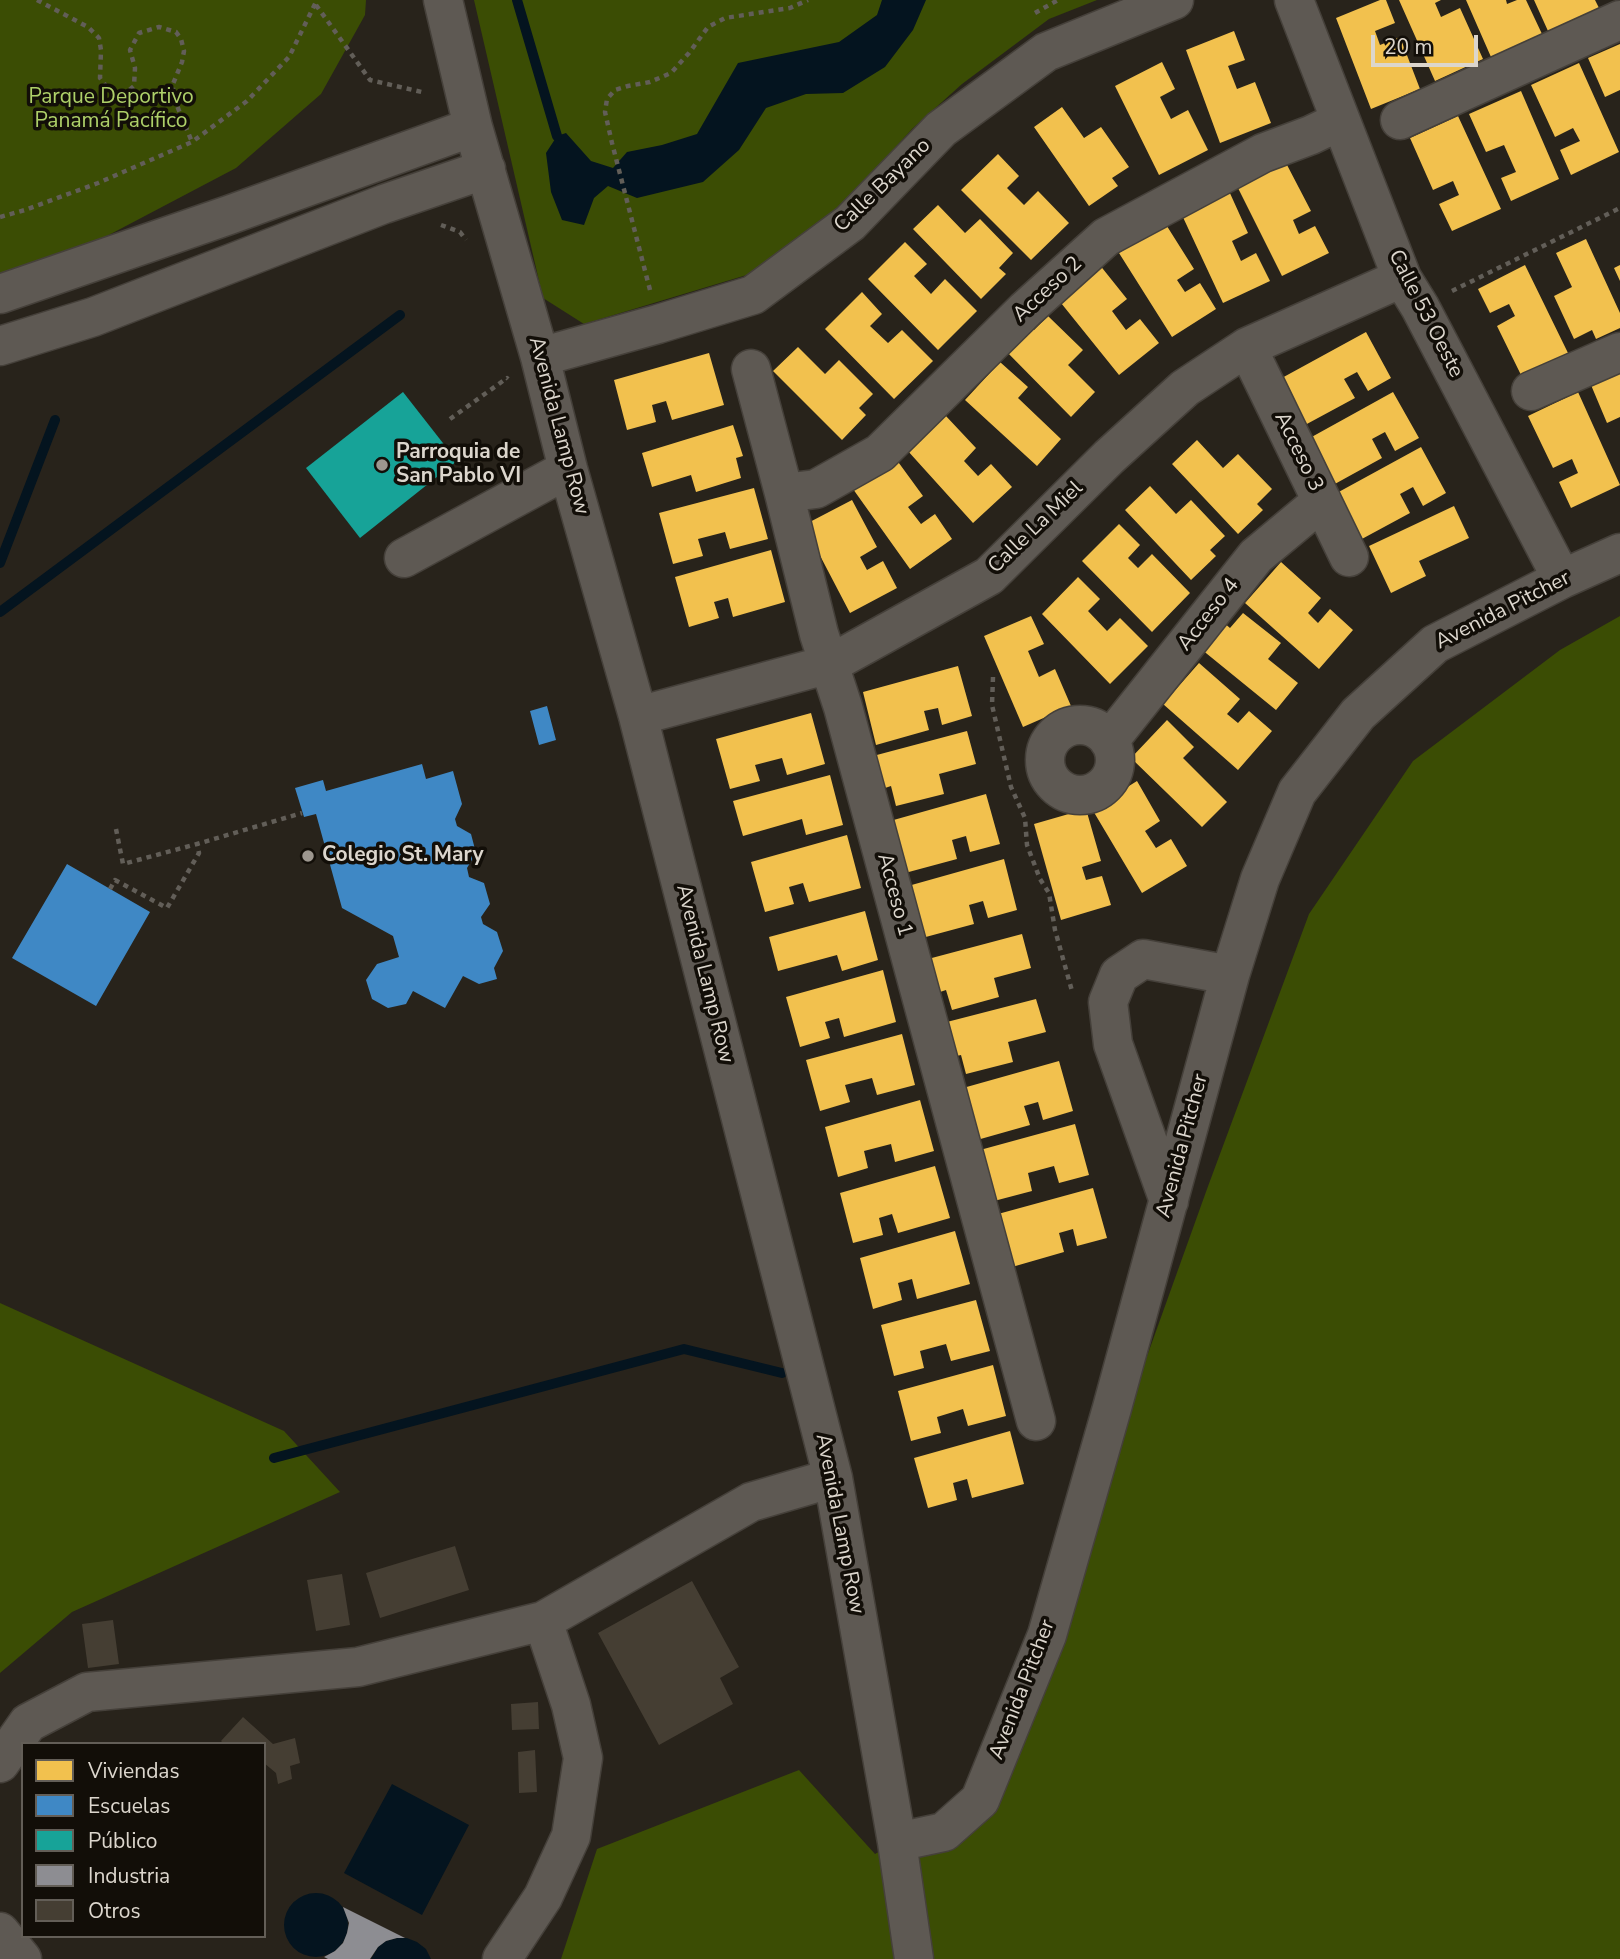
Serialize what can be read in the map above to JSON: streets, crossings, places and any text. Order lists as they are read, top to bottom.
{
  "streets": {
    "street": [
      "Calle Bayano",
      "Acceso 2",
      "Calle 53 Oeste",
      "Avenida Lamp Row",
      "Acceso 3",
      "Calle La Miel",
      "Avenida Pitcher",
      "Acceso 4",
      "Acceso 1"
    ]
  },
  "crossings": [
    ["Calle Bayano", "Avenida Lamp Row"],
    ["Acceso 2", "Calle 53 Oeste"],
    ["Acceso 2", "Acceso 1"],
    ["Calle 53 Oeste", "Calle La Miel"],
    ["Calle 53 Oeste", "Avenida Pitcher"],
    ["Avenida Lamp Row", "Calle La Miel"],
    ["Avenida Lamp Row", "Avenida Pitcher"],
    ["Acceso 3", "Calle La Miel"],
    ["Acceso 3", "Acceso 4"],
    ["Calle La Miel", "Acceso 1"]
  ],
  "parks": ["Parque Deportivo Panamá Pacífico"],
  "places": ["Parroquia de San Pablo VI", "Colegio St. Mary"],
  "legend": [
    "Viviendas",
    "Escuelas",
    "Público",
    "Industria",
    "Otros"
  ],
  "scale_bar": "20 m"
}
